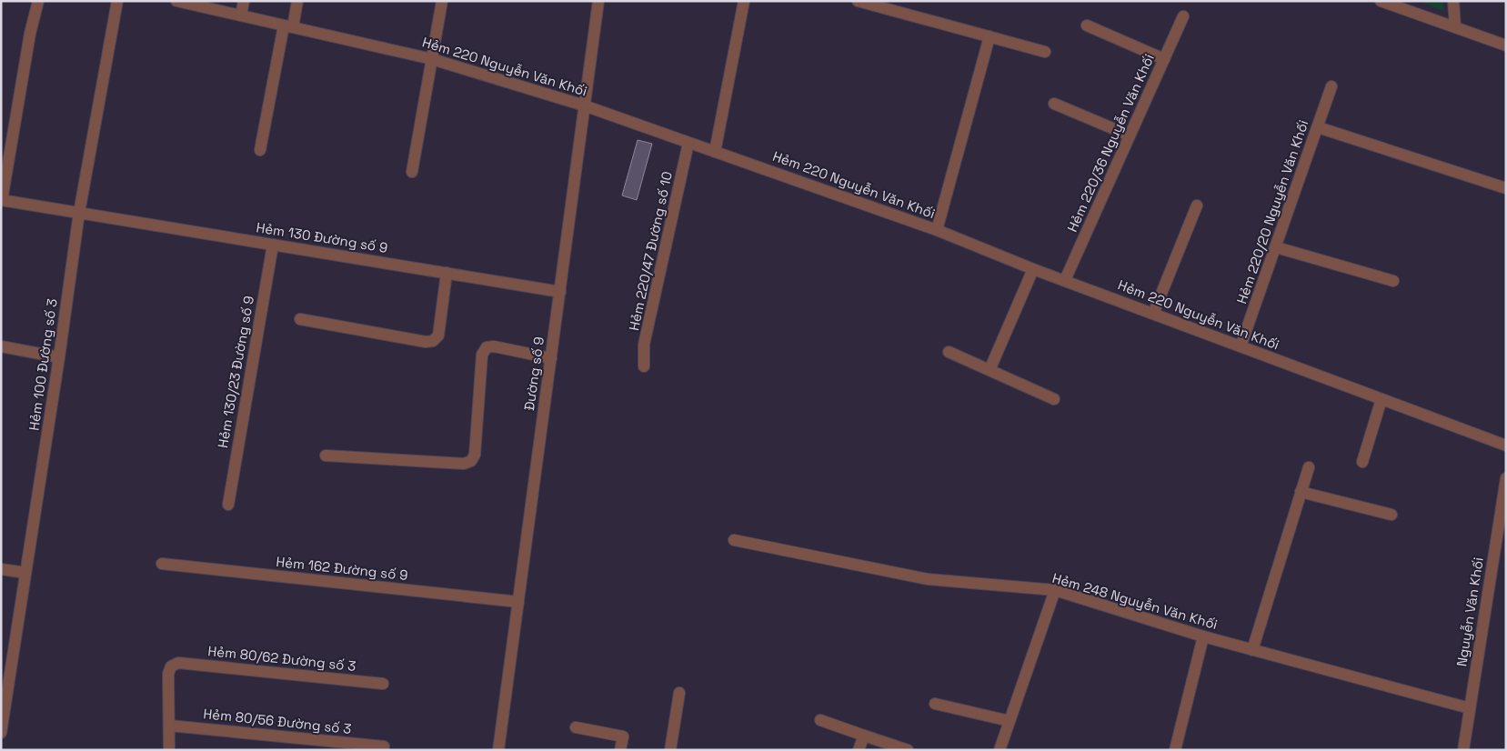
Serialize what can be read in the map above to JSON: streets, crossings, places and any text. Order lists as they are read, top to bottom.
{
  "streets": {
    "street": [
      "Hẻm 220 Nguyễn Văn Khối",
      "Hẻm 220/36 Nguyễn Văn Khối",
      "Hẻm 220/20 Nguyễn Văn Khối",
      "Hẻm 130 Đường số 9",
      "Hẻm 220/47 Đường số 10",
      "Hẻm 100 Đường số 3",
      "Hẻm 130/23 Đường số 9",
      "Đường số 9",
      "Hẻm 162 Đường số 9",
      "Hẻm 248 Nguyễn Văn Khối",
      "Nguyễn Văn Khối",
      "Hẻm 80/62 Đường số 3",
      "Hẻm 80/56 Đường số 3"
    ]
  },
  "crossings": [
    ["Hẻm 220 Nguyễn Văn Khối", "Hẻm 220/36 Nguyễn Văn Khối"],
    ["Hẻm 220 Nguyễn Văn Khối", "Hẻm 220/20 Nguyễn Văn Khối"],
    ["Hẻm 220 Nguyễn Văn Khối", "Hẻm 220/47 Đường số 10"],
    ["Hẻm 220 Nguyễn Văn Khối", "Đường số 9"],
    ["Hẻm 130 Đường số 9", "Hẻm 100 Đường số 3"],
    ["Hẻm 130 Đường số 9", "Hẻm 130/23 Đường số 9"],
    ["Hẻm 130 Đường số 9", "Đường số 9"],
    ["Đường số 9", "Hẻm 162 Đường số 9"],
    ["Hẻm 248 Nguyễn Văn Khối", "Nguyễn Văn Khối"],
    ["Hẻm 80/62 Đường số 3", "Hẻm 80/56 Đường số 3"]
  ]
}
